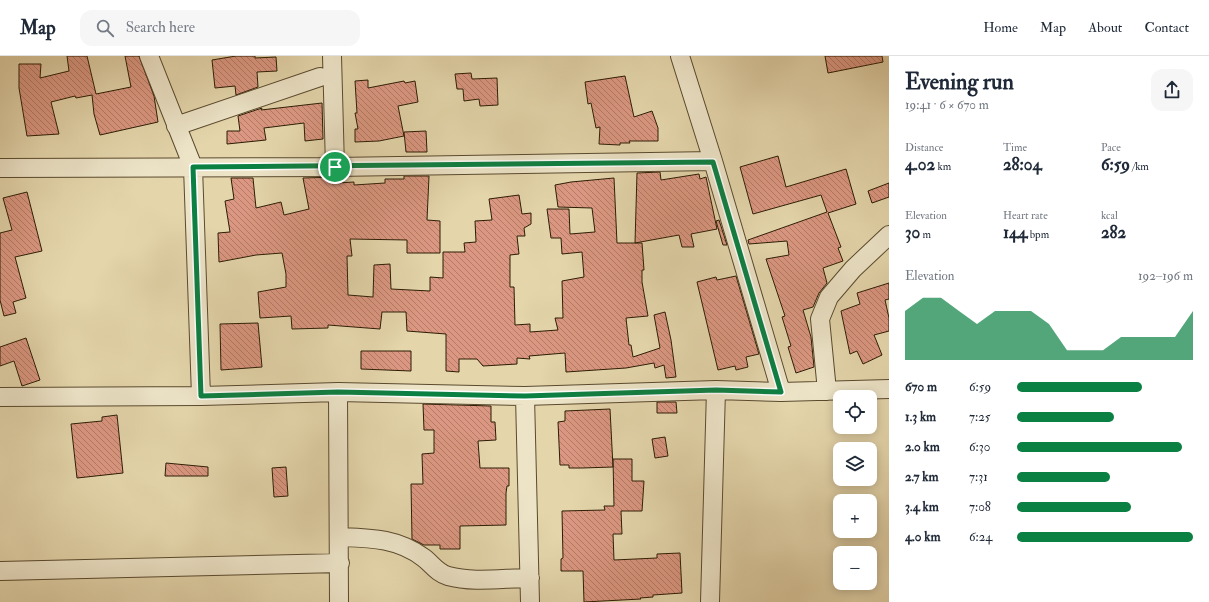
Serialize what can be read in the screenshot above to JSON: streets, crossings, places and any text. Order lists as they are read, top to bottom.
{
  "page": {
    "header": "Map",
    "search": "Search here",
    "nav": [
      "Home",
      "Map",
      "About",
      "Contact"
    ],
    "heading": ["Evening run", "19:41 · 6 × 670 m"],
    "stats": [
      ["Distance", "4.02 km"],
      ["Time", "28:04"],
      ["Pace", "6:59 /km"],
      ["Elevation", "30 m"],
      ["Heart rate", "144 bpm"],
      ["kcal", "282"]
    ],
    "chart": ["Elevation", "192–196 m"],
    "list": [
      {
        "name": "670 m",
        "note": "6:59"
      },
      {
        "name": "1.3 km",
        "note": "7:25"
      },
      {
        "name": "2.0 km",
        "note": "6:30"
      },
      {
        "name": "2.7 km",
        "note": "7:31"
      },
      {
        "name": "3.4 km",
        "note": "7:08"
      },
      {
        "name": "4.0 km",
        "note": "6:24"
      }
    ],
    "map_buttons": ["+", "−"]
  }
}
